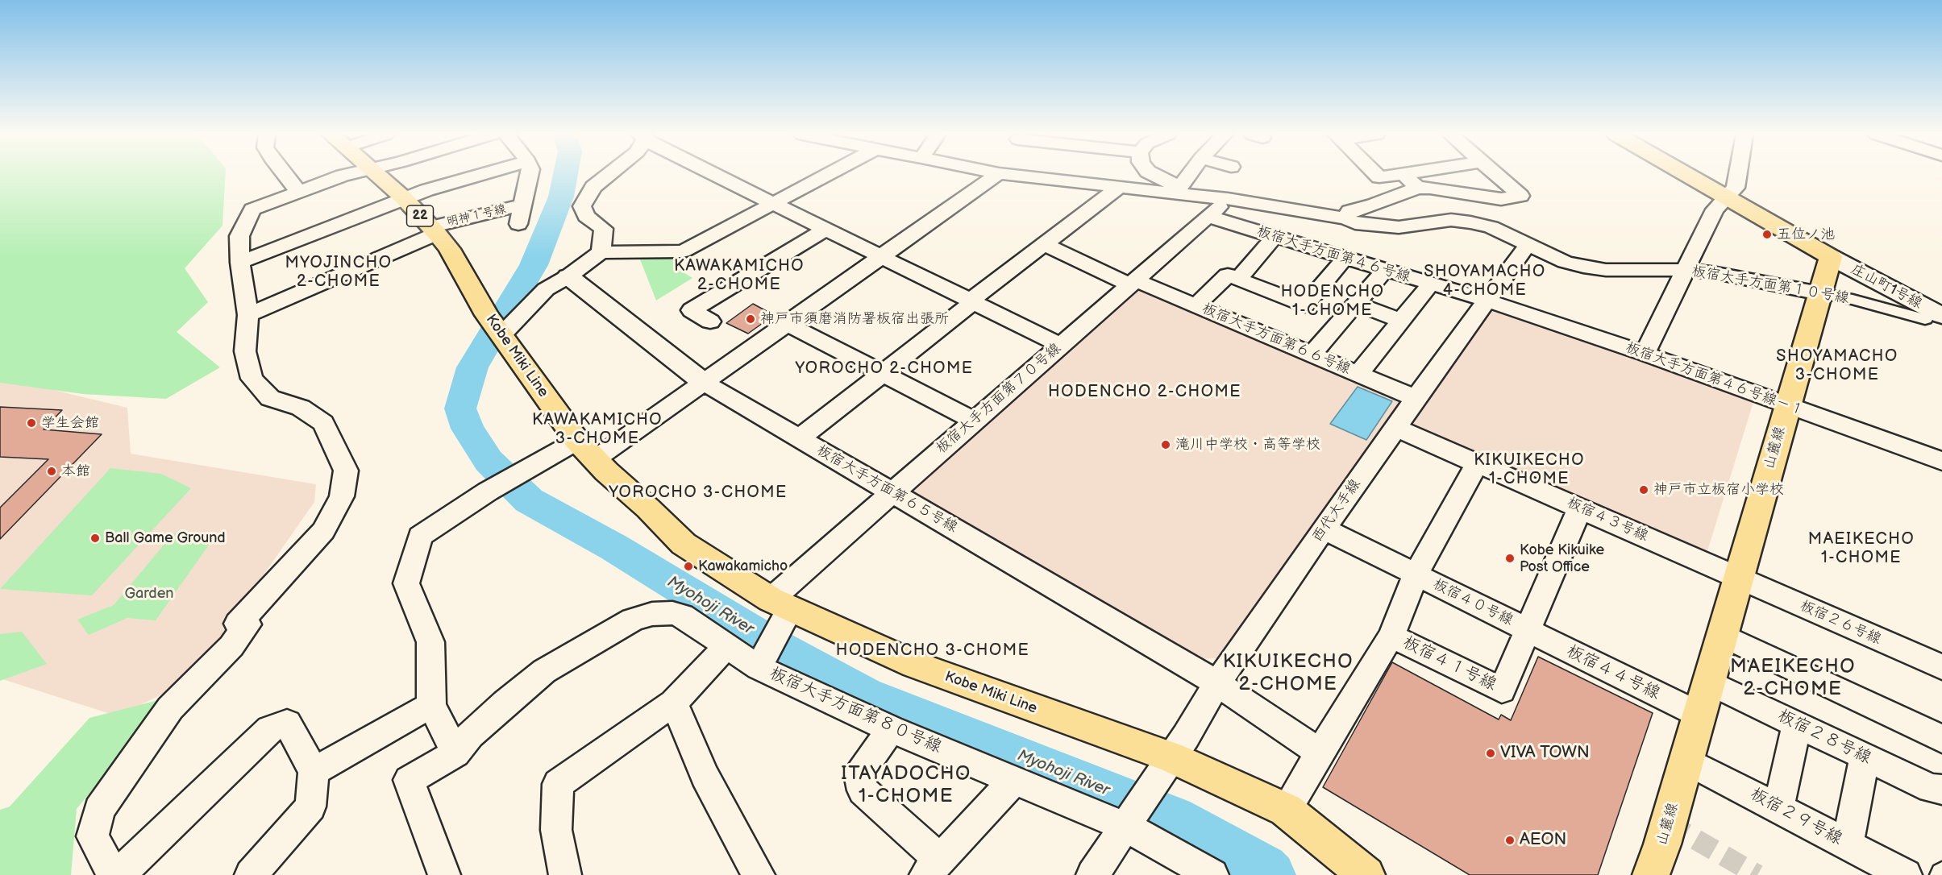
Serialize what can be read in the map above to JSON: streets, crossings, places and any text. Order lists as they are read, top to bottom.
{
  "streets": {
    "main road": ["22", "Kobe Miki Line", "山麓線"],
    "street": [
      "明神１号線",
      "板宿大手方面第４６号線",
      "板宿大手方面第１０号線",
      "庄山町1号線",
      "板宿大手方面第６６号線",
      "板宿大手方面第４６号線－１",
      "板宿大手方面第７０号線",
      "板宿大手方面第６５号線",
      "西代大手線",
      "板宿４３号線",
      "板宿４０号線",
      "板宿２６号線",
      "板宿４１号線",
      "板宿４４号線",
      "板宿大手方面第８０号線",
      "板宿２８号線",
      "板宿２９号線"
    ]
  },
  "crossings": [
    ["明神１号線", "Kobe Miki Line"],
    ["板宿大手方面第４６号線", "板宿大手方面第１０号線"],
    ["板宿大手方面第４６号線", "板宿大手方面第４６号線－１"],
    ["板宿大手方面第４６号線", "板宿大手方面第７０号線"],
    ["板宿大手方面第４６号線", "西代大手線"],
    ["板宿大手方面第１０号線", "庄山町1号線"],
    ["板宿大手方面第１０号線", "板宿大手方面第７０号線"],
    ["板宿大手方面第１０号線", "山麓線"],
    ["板宿大手方面第１０号線", "西代大手線"],
    ["庄山町1号線", "山麓線"],
    ["板宿大手方面第６６号線", "板宿大手方面第７０号線"],
    ["板宿大手方面第６６号線", "西代大手線"],
    ["Kobe Miki Line", "板宿大手方面第７０号線"],
    ["Kobe Miki Line", "西代大手線"],
    ["Kobe Miki Line", "板宿４１号線"],
    ["板宿大手方面第４６号線－１", "山麓線"],
    ["板宿大手方面第４６号線－１", "西代大手線"],
    ["板宿大手方面第７０号線", "板宿大手方面第６５号線"],
    ["板宿大手方面第７０号線", "板宿大手方面第８０号線"],
    ["山麓線", "板宿４３号線"],
    ["山麓線", "板宿２６号線"],
    ["山麓線", "板宿４４号線"],
    ["山麓線", "板宿２８号線"],
    ["山麓線", "板宿２９号線"],
    ["板宿大手方面第６５号線", "西代大手線"],
    ["板宿大手方面第６５号線", "板宿４１号線"],
    ["西代大手線", "板宿４３号線"],
    ["西代大手線", "板宿４０号線"],
    ["西代大手線", "板宿大手方面第８０号線"],
    ["板宿４３号線", "板宿４０号線"],
    ["板宿４３号線", "板宿２６号線"],
    ["板宿４０号線", "板宿４１号線"],
    ["板宿４０号線", "板宿４４号線"],
    ["板宿４１号線", "板宿４４号線"]
  ],
  "districts": [
    "MYOJINCHO 2-CHOME",
    "KAWAKAMICHO 2-CHOME",
    "SHOYAMACHO 4-CHOME",
    "HODENCHO 1-CHOME",
    "SHOYAMACHO 3-CHOME",
    "YOROCHO 2-CHOME",
    "HODENCHO 2-CHOME",
    "KAWAKAMICHO 3-CHOME",
    "KIKUIKECHO 1-CHOME",
    "YOROCHO 3-CHOME",
    "MAEIKECHO 1-CHOME",
    "HODENCHO 3-CHOME",
    "KIKUIKECHO 2-CHOME",
    "MAEIKECHO 2-CHOME",
    "ITAYADOCHO 1-CHOME"
  ],
  "water": ["Myohoji River"],
  "parks": ["Garden"],
  "places": [
    "五位ノ池",
    "神戸市須磨消防署板宿出張所",
    "学生会館",
    "滝川中学校・高等学校",
    "本館",
    "神戸市立板宿小学校",
    "Ball Game Ground",
    "Kobe Kikuike Post Office",
    "Kawakamicho",
    "VIVA TOWN",
    "AEON"
  ]
}
